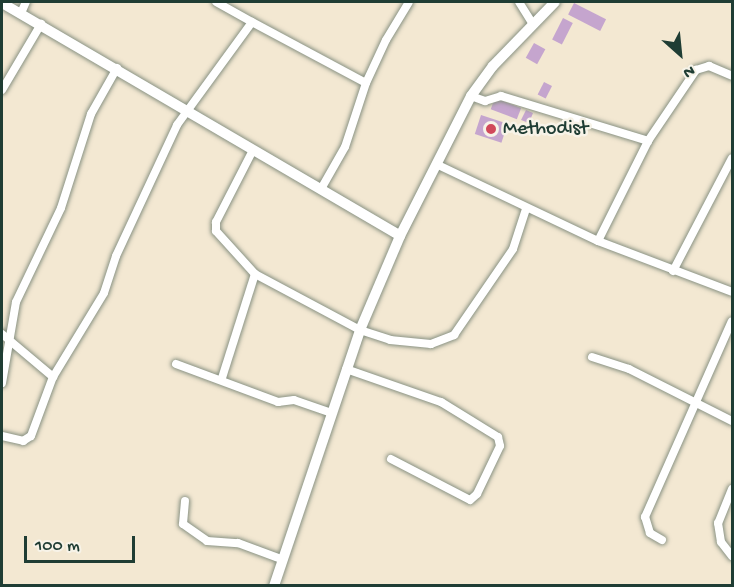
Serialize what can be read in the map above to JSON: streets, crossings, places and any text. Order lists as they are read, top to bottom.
{
  "places": ["Methodist"],
  "scale_bar": "100 m",
  "north": "bottom right"
}
